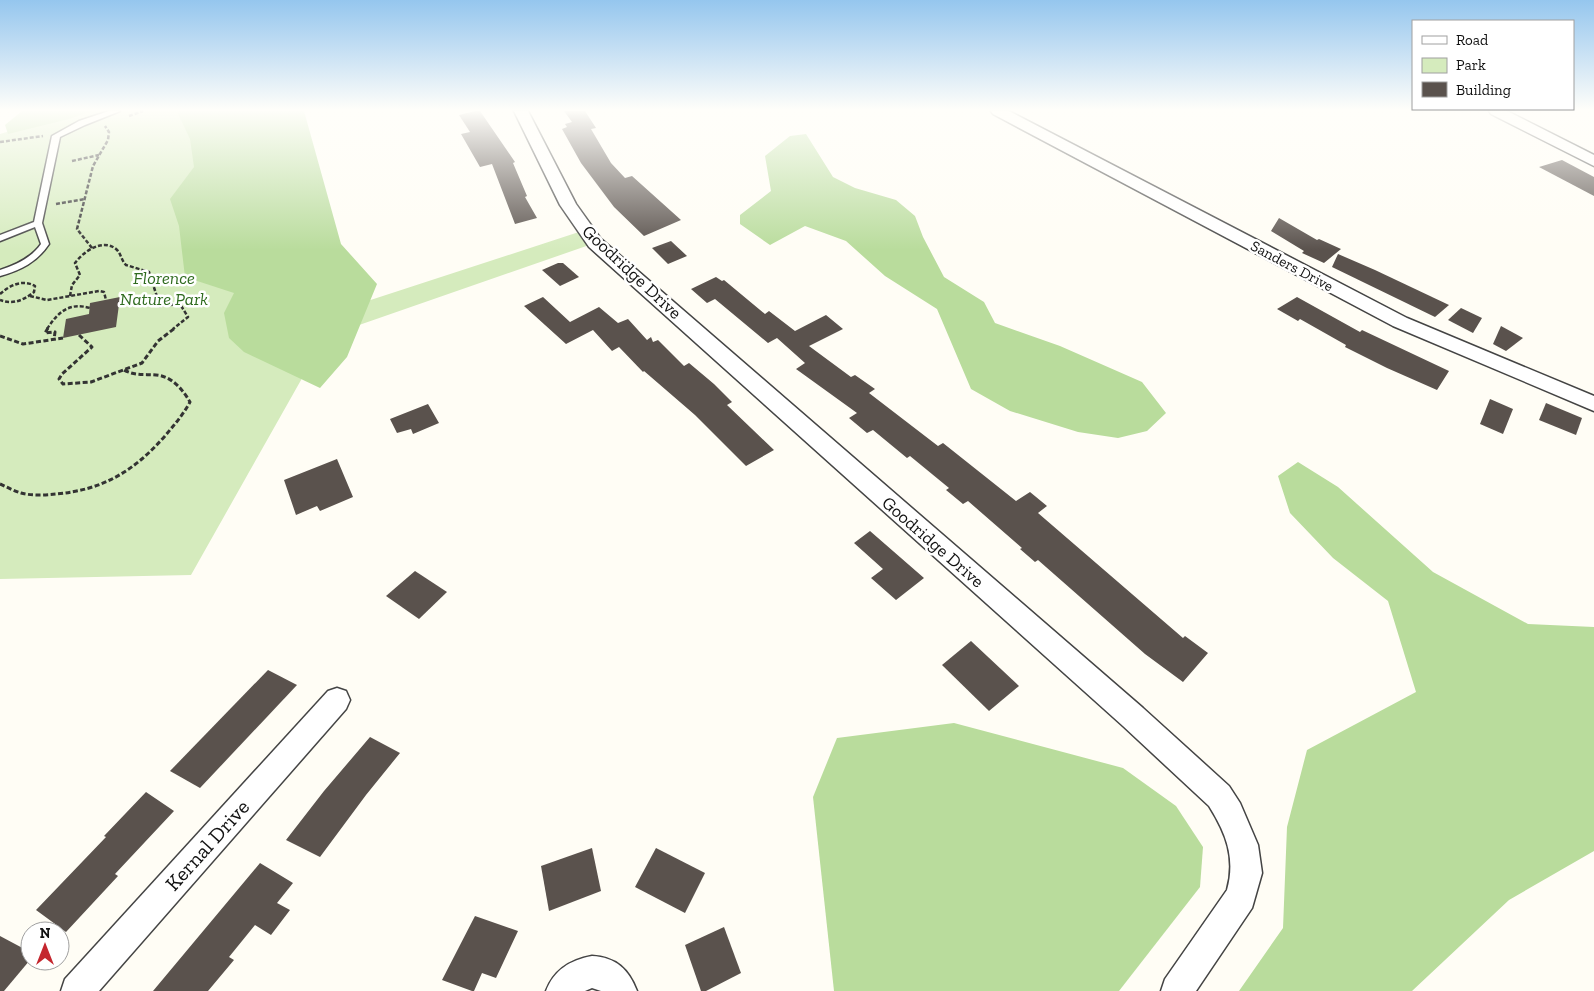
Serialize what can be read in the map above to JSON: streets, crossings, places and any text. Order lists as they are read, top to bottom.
{
  "streets": {
    "street": ["Sanders Drive", "Goodridge Drive", "Kernal Drive"]
  },
  "parks": ["Florence Nature Park"],
  "legend": ["Road", "Park", "Building"],
  "north": "top"
}
